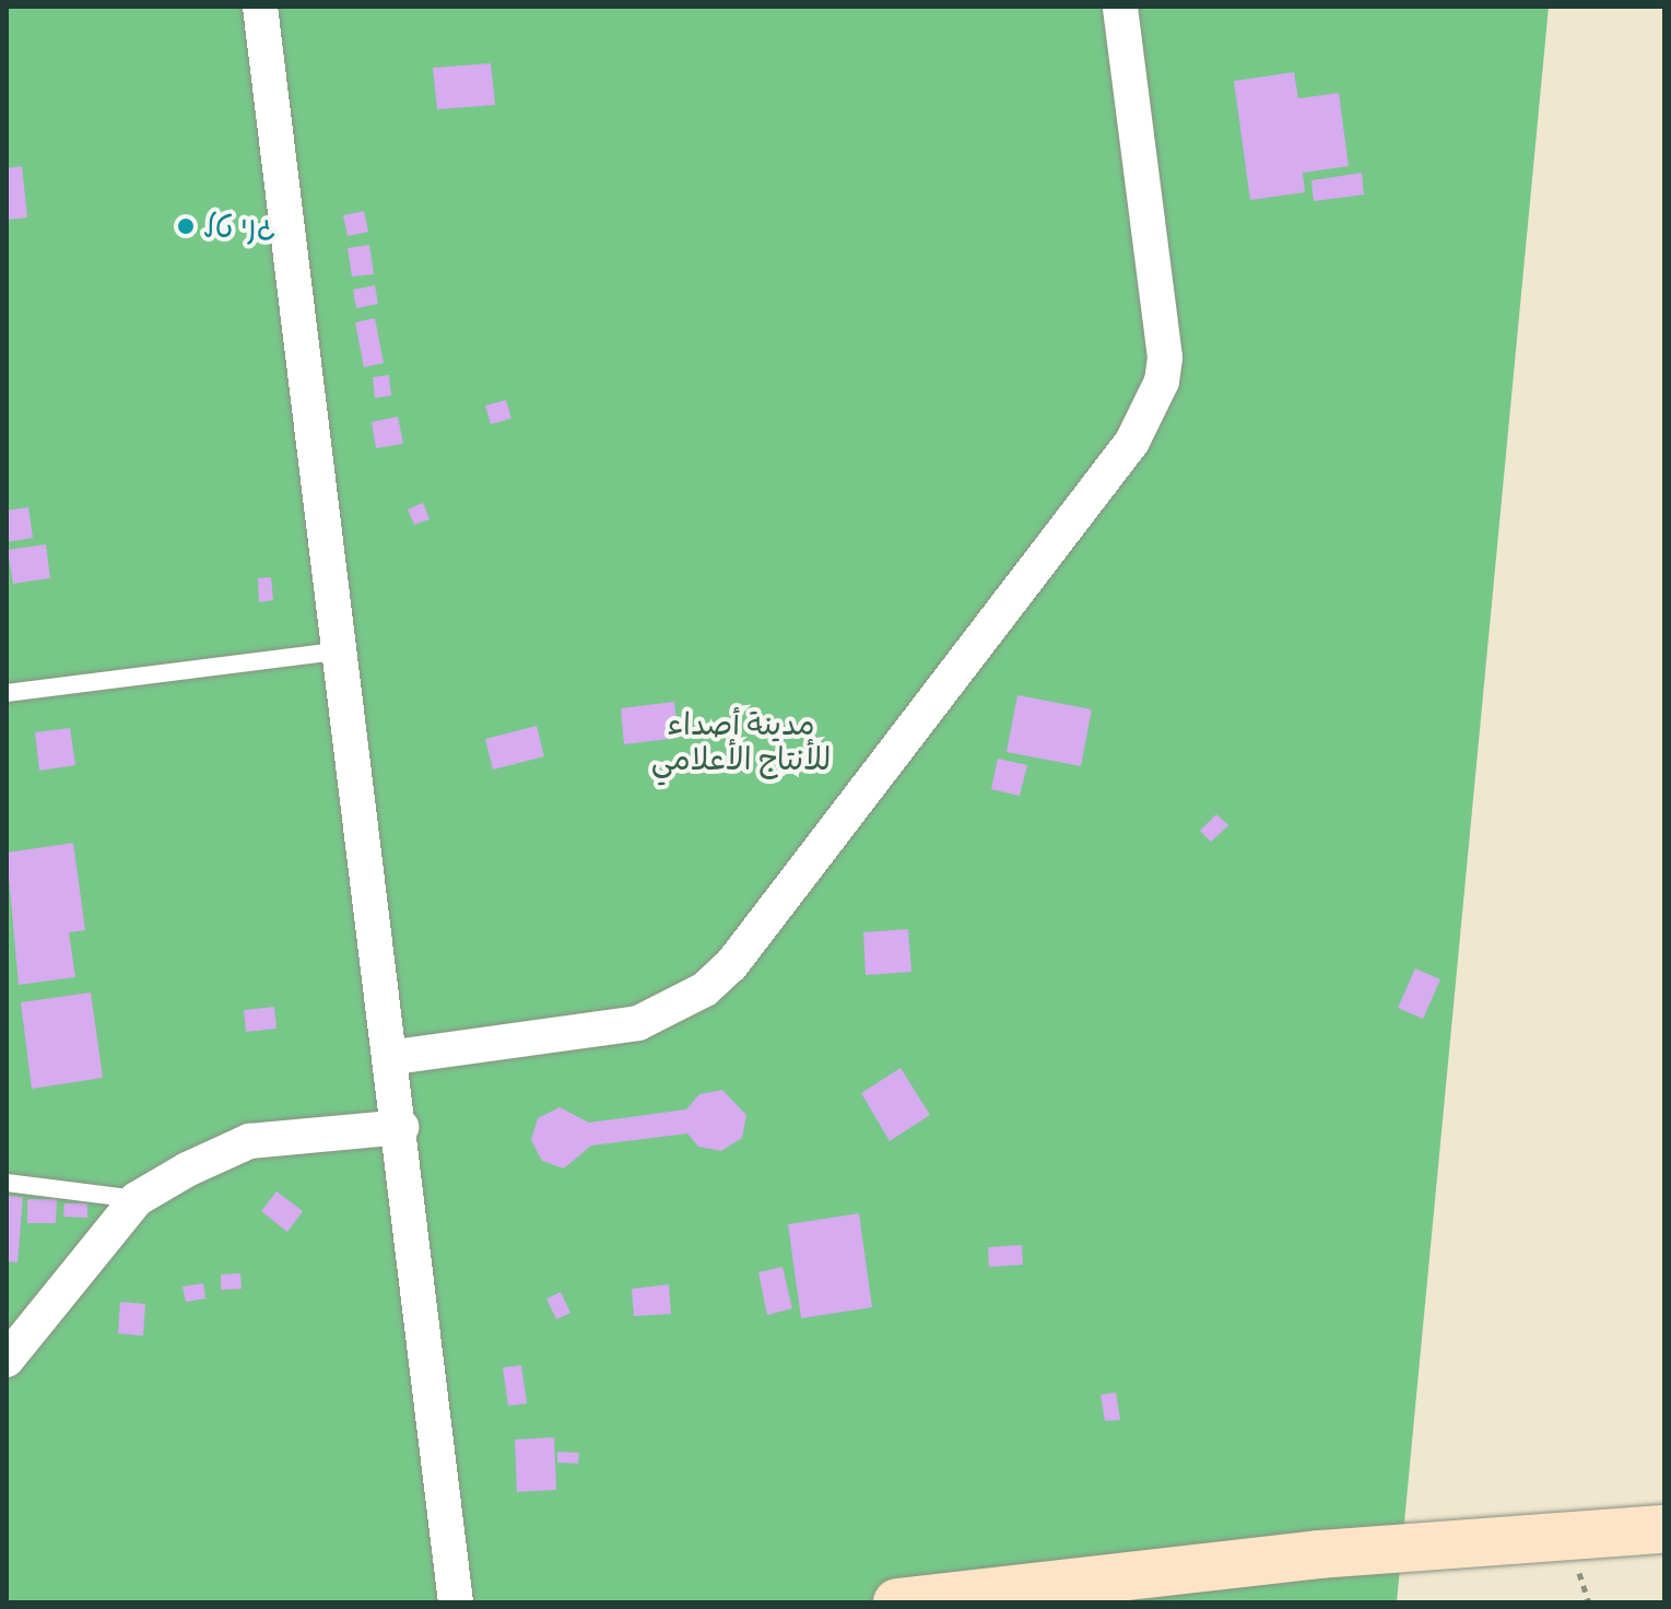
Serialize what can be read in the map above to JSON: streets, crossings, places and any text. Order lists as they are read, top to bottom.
{
  "parks": ["مدينة أصداء للأنتاج الأعلامي"],
  "places": ["גני טל"]
}
